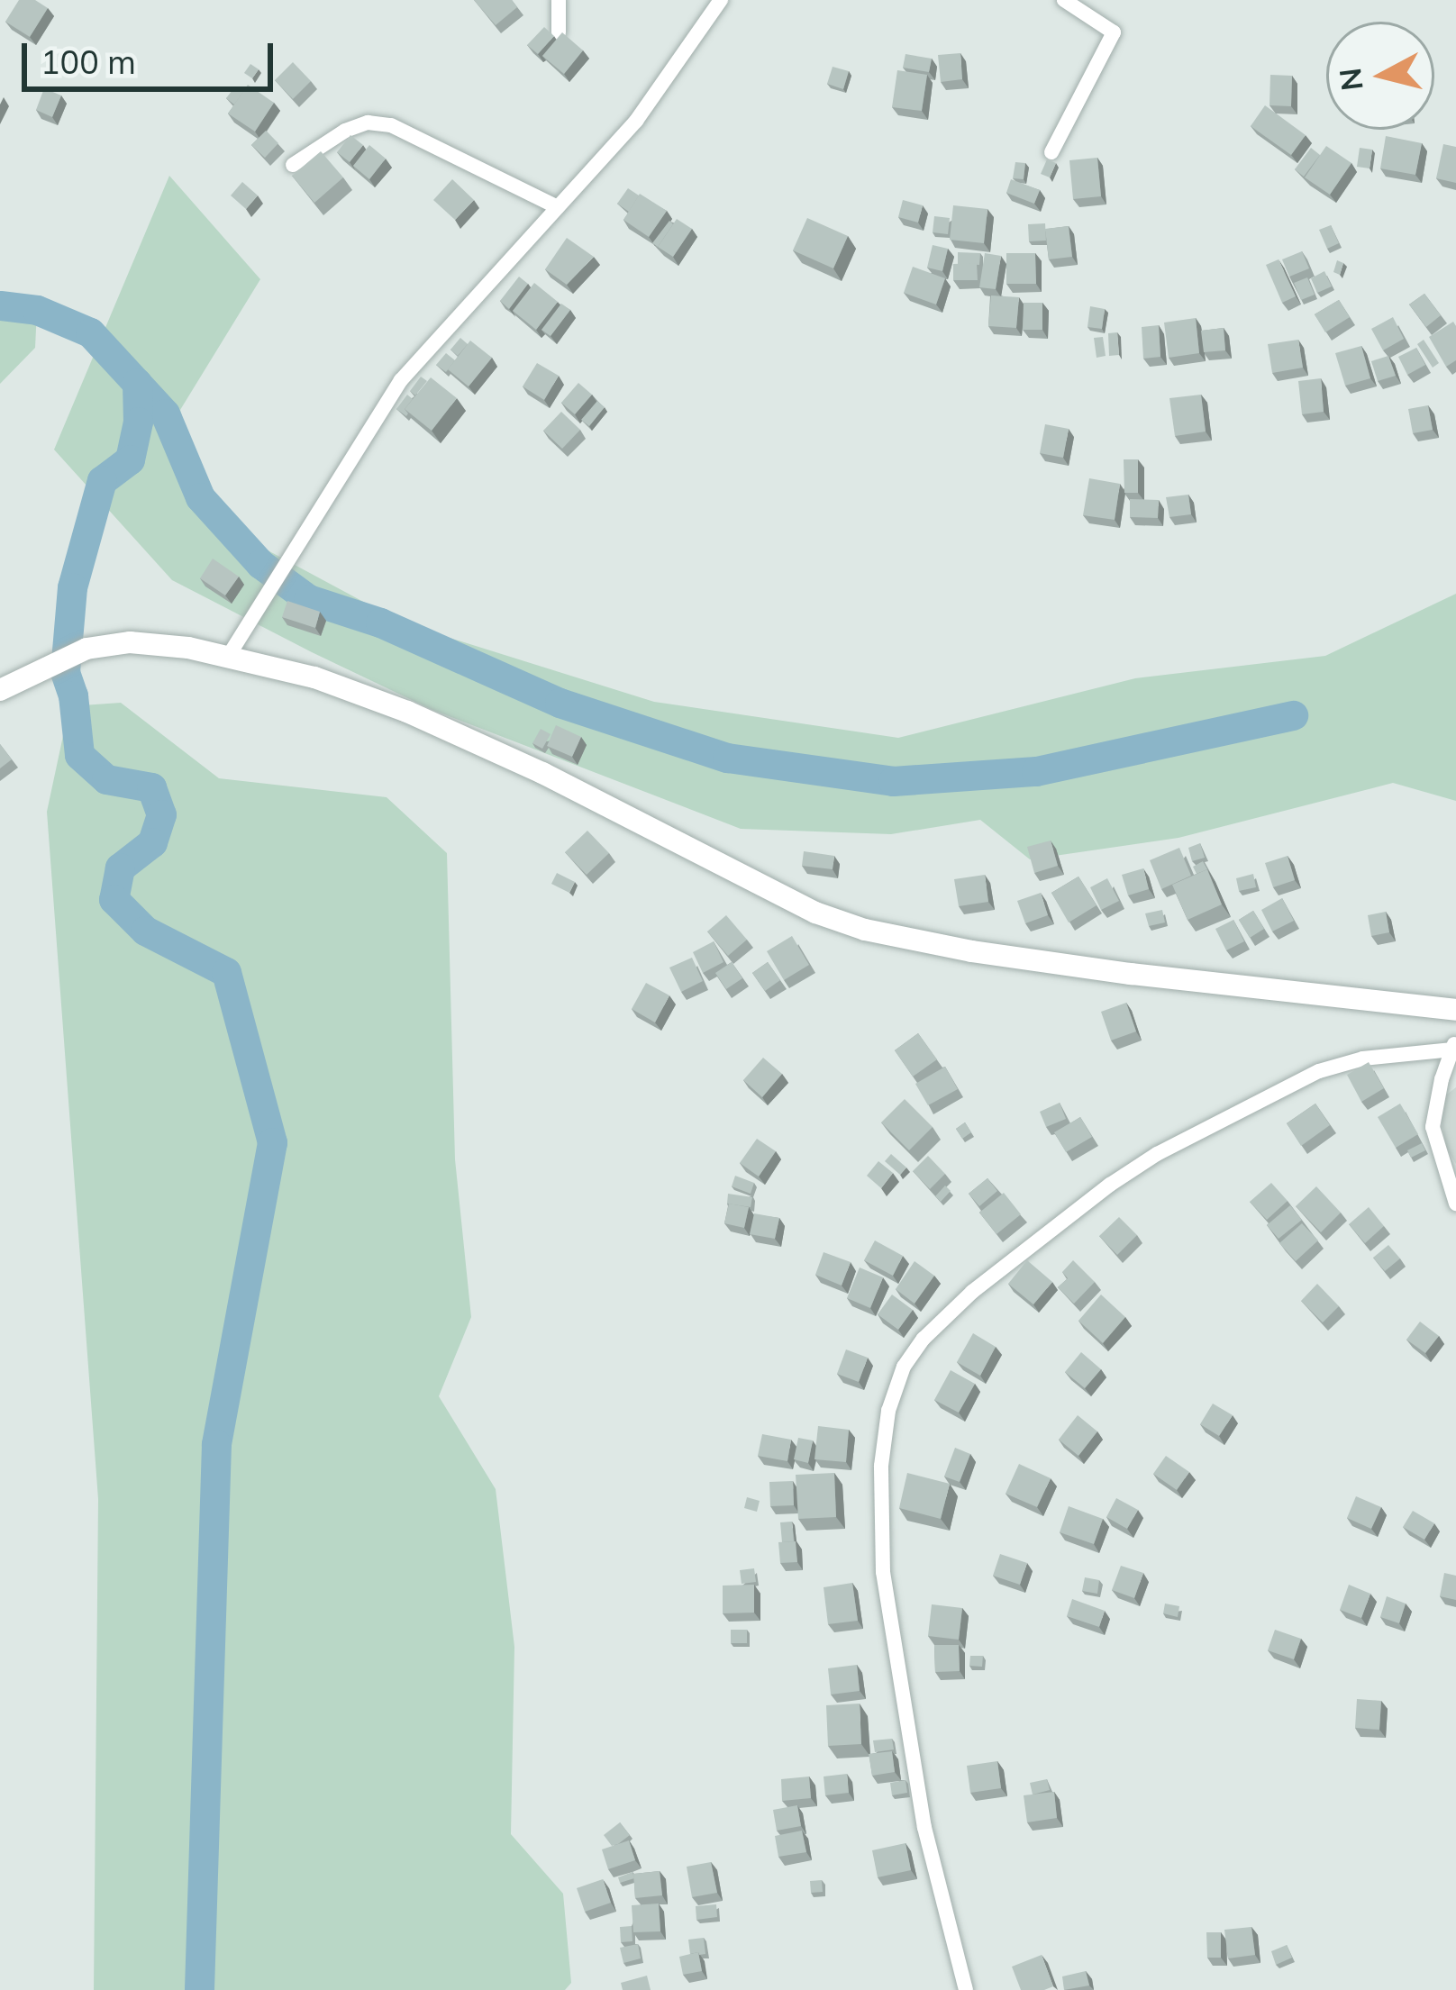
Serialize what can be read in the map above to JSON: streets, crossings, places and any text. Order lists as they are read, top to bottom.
{
  "scale_bar": "100 m",
  "north": "left"
}
